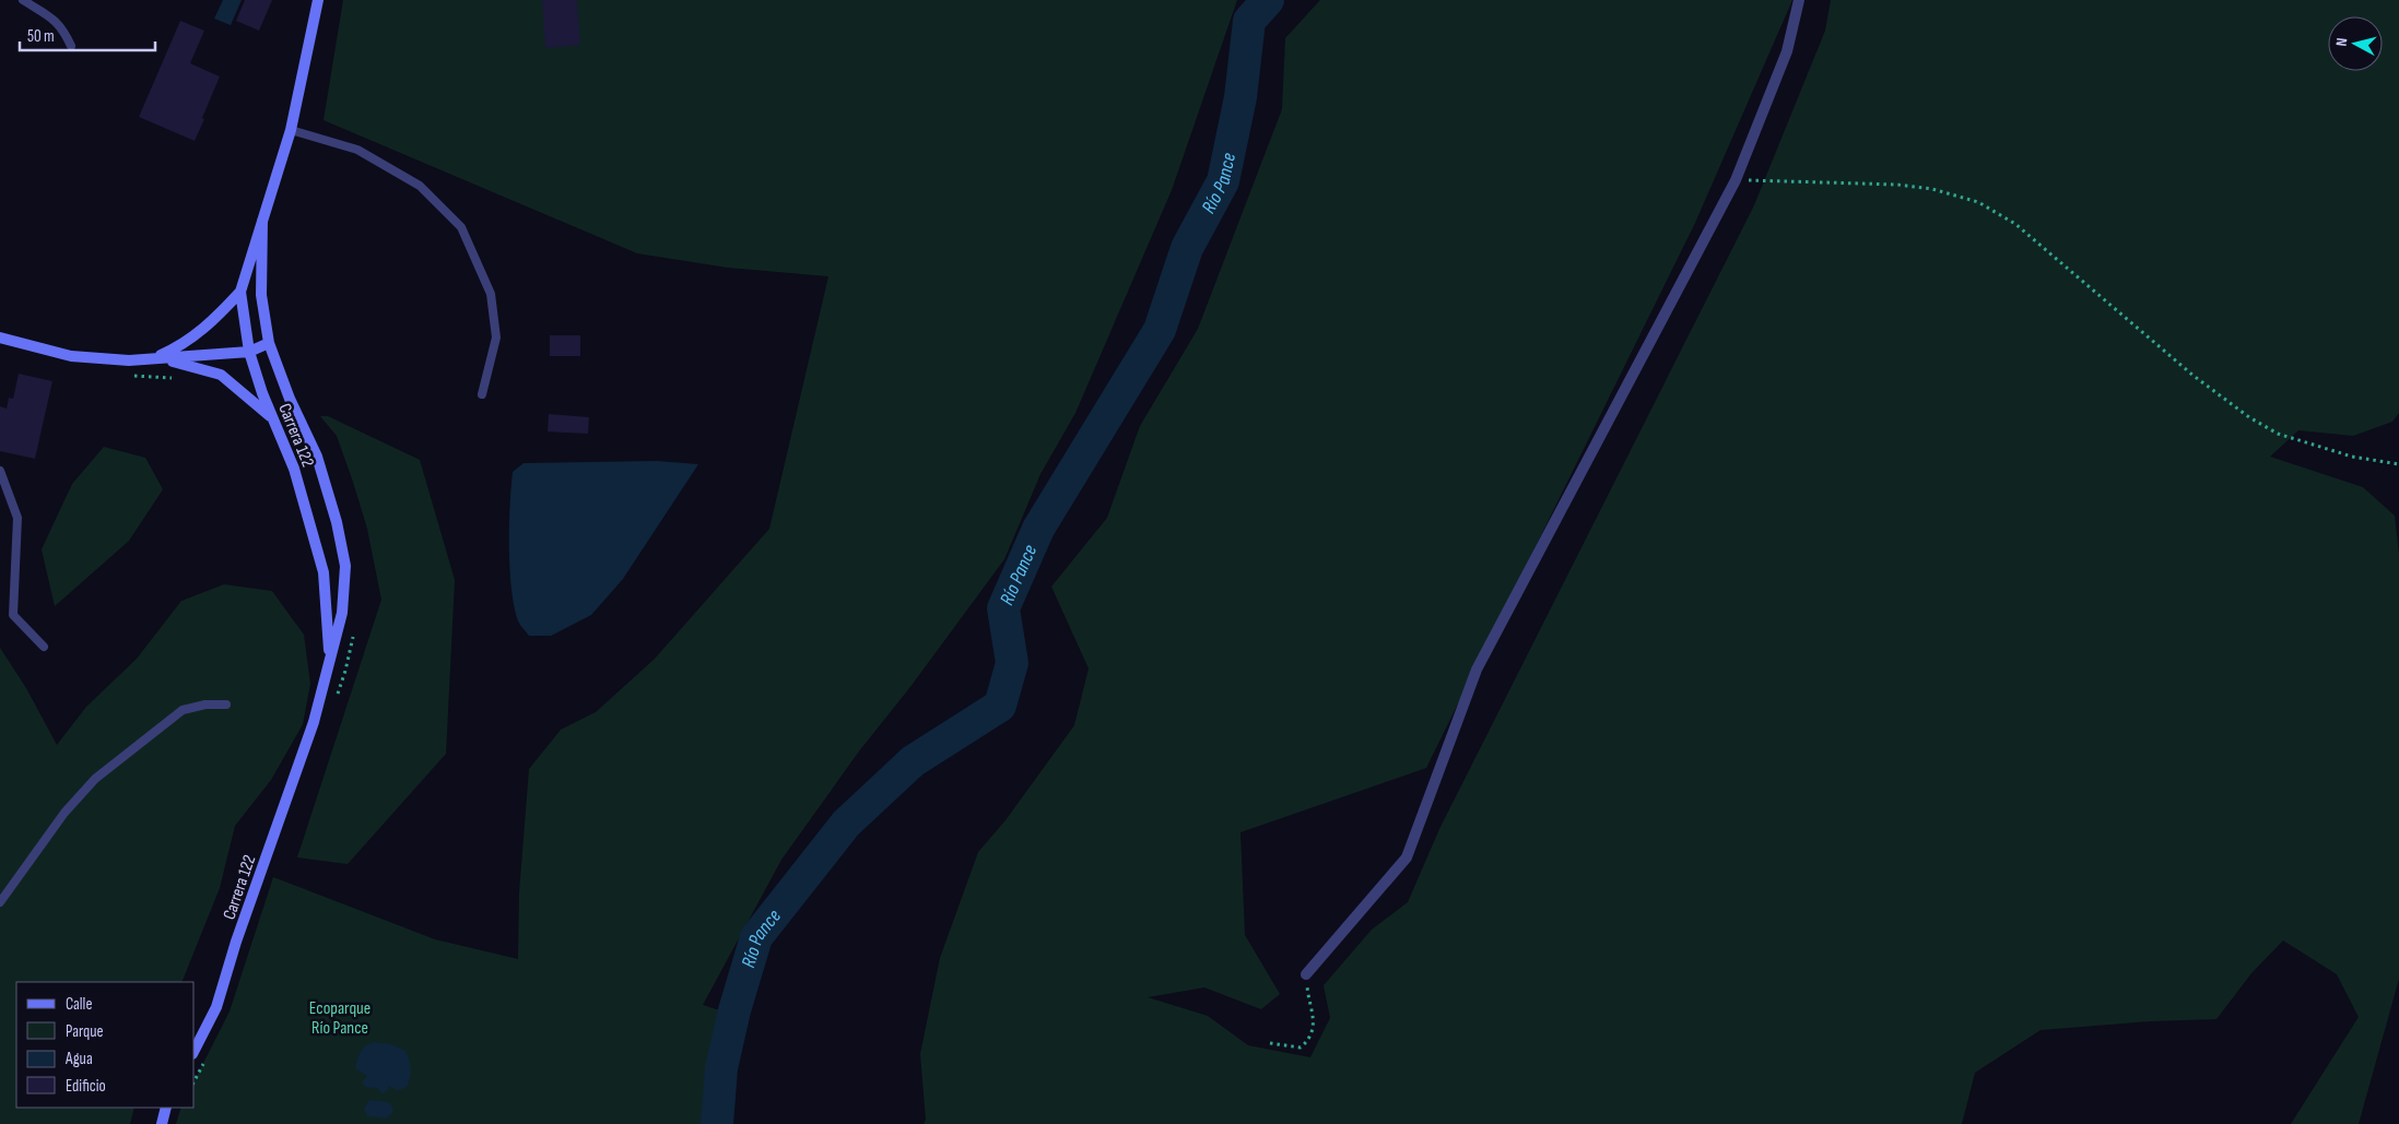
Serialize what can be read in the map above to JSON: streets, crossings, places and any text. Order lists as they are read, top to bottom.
{
  "streets": {
    "street": ["Carrera 122"]
  },
  "water": ["Río Pance"],
  "parks": ["Ecoparque Río Pance"],
  "legend": [
    "Calle",
    "Parque",
    "Agua",
    "Edificio"
  ],
  "scale_bar": "50 m",
  "north": "left"
}
